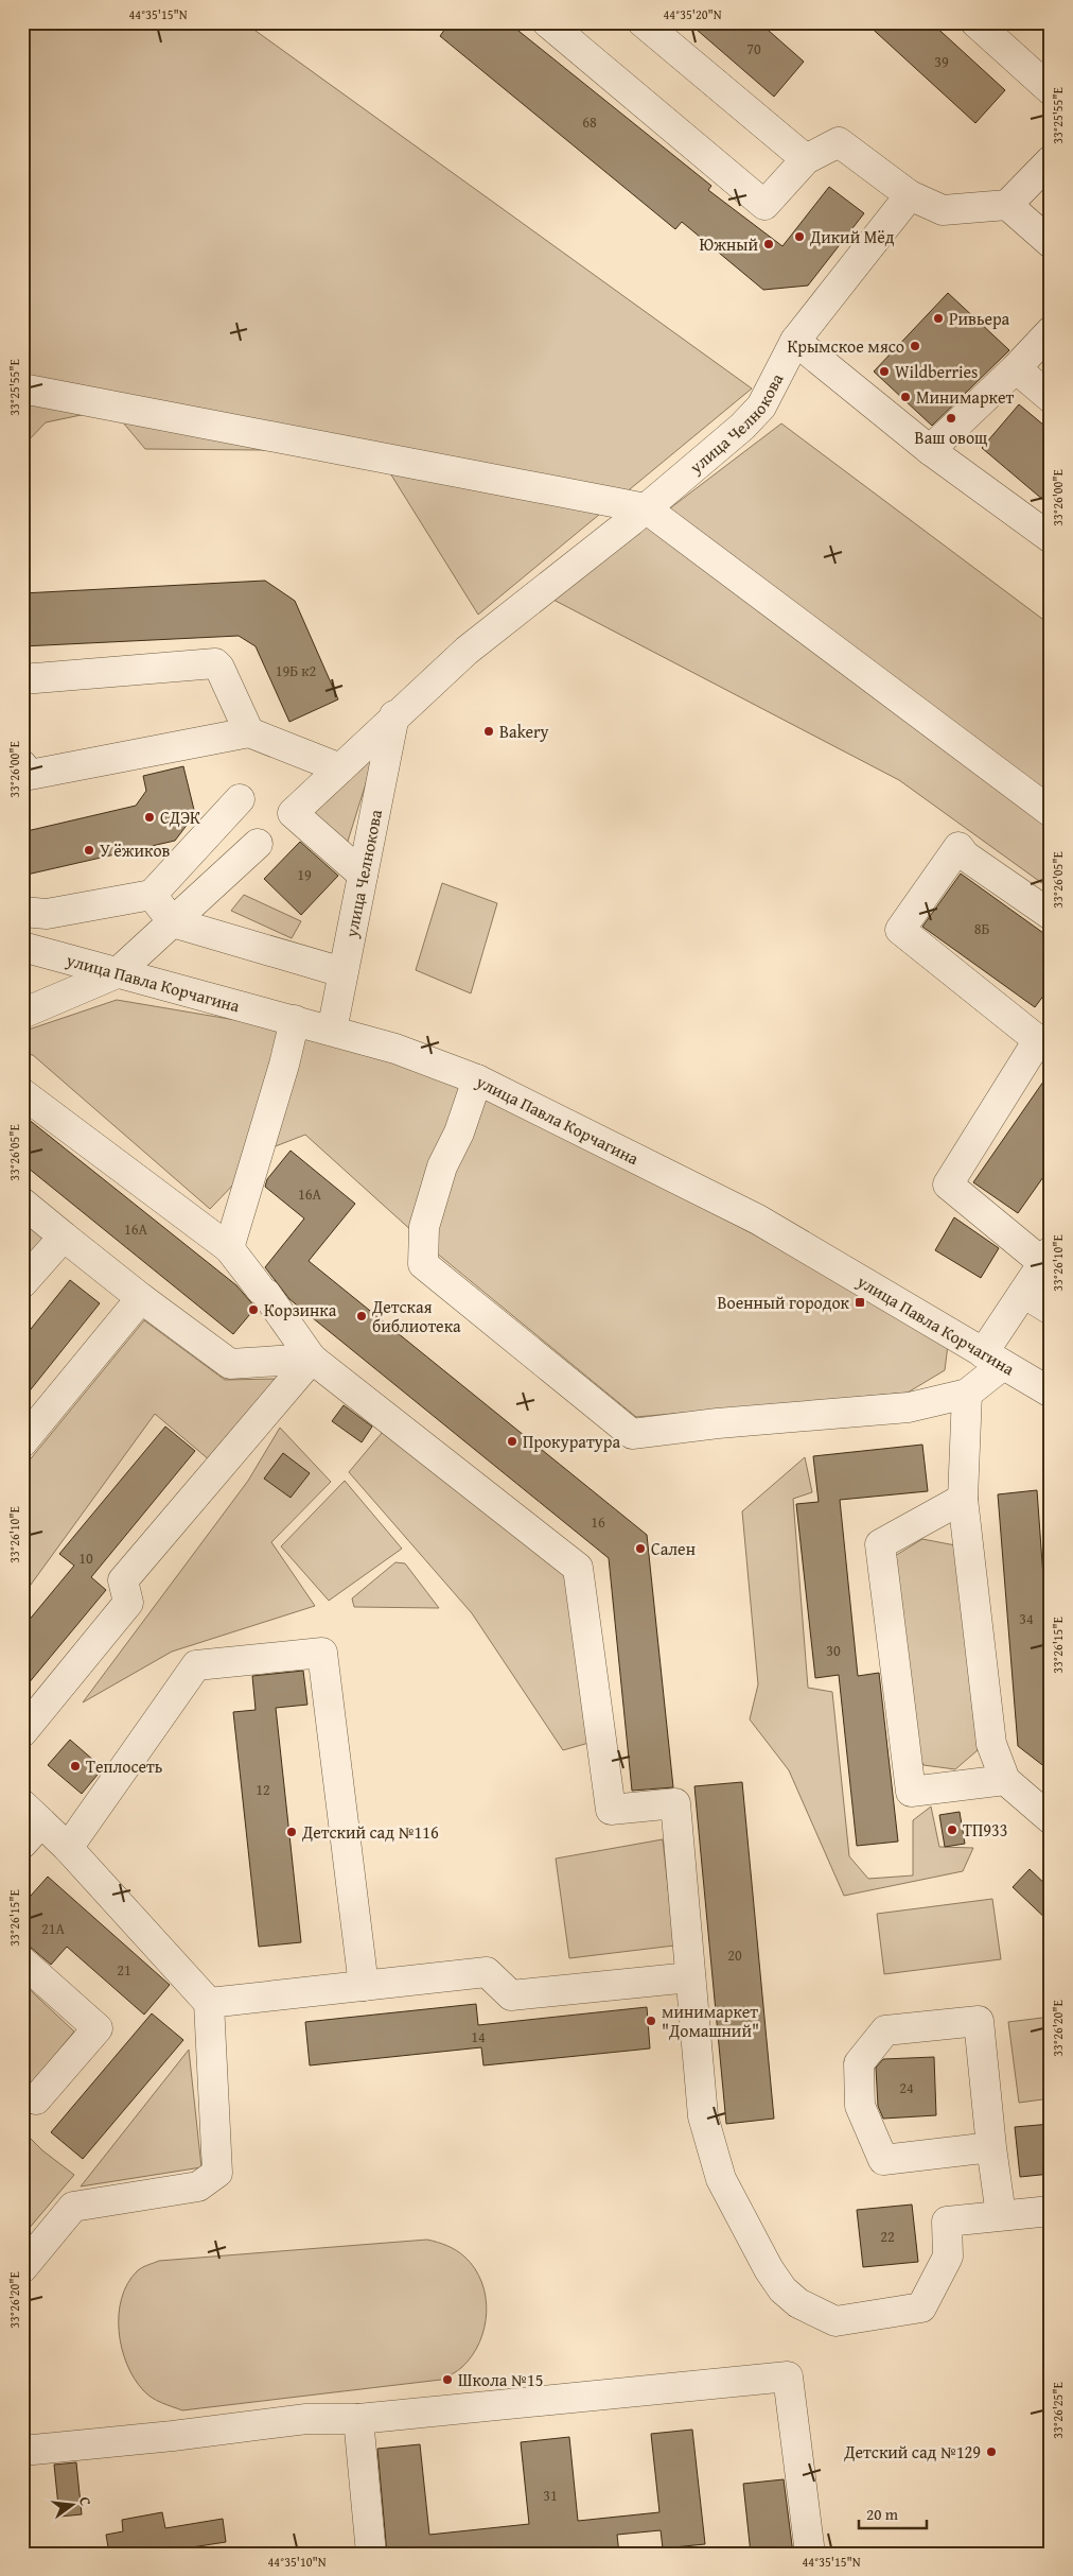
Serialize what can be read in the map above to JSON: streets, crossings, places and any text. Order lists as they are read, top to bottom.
{
  "streets": {
    "street": ["улица Челнокова", "улица Павла Корчагина"]
  },
  "crossings": [
    ["улица Челнокова", "улица Павла Корчагина"]
  ],
  "places": {
    "other": [
      "Дикий Мёд",
      "Южный",
      "Ривьера",
      "Крымское мясо",
      "Wildberries",
      "Минимаркет",
      "Ваш овощ",
      "Bakery",
      "СДЭК",
      "У ёжиков",
      "Корзинка",
      "Детская библиотека",
      "Прокуратура",
      "Сален",
      "Теплосеть",
      "ТП933",
      "Детский сад №116",
      "минимаркет \"Домашний\"",
      "Школа №15",
      "Детский сад №129"
    ],
    "transit": ["Военный городок"]
  },
  "house_numbers": [
    "70",
    "39",
    "68",
    "19Б к2",
    "19",
    "8Б",
    "16А",
    "16А",
    "16",
    "10",
    "34",
    "30",
    "12",
    "21А",
    "20",
    "21",
    "14",
    "24",
    "22",
    "31"
  ],
  "scale_bar": "20 m",
  "north": "right",
  "coordinates": [
    "44°35'15\"N",
    "44°35'20\"N",
    "33°25'55\"E",
    "33°26'00\"E",
    "33°26'05\"E",
    "33°26'10\"E",
    "33°26'15\"E",
    "33°26'20\"E",
    "33°26'25\"E",
    "44°35'10\"N"
  ]
}
